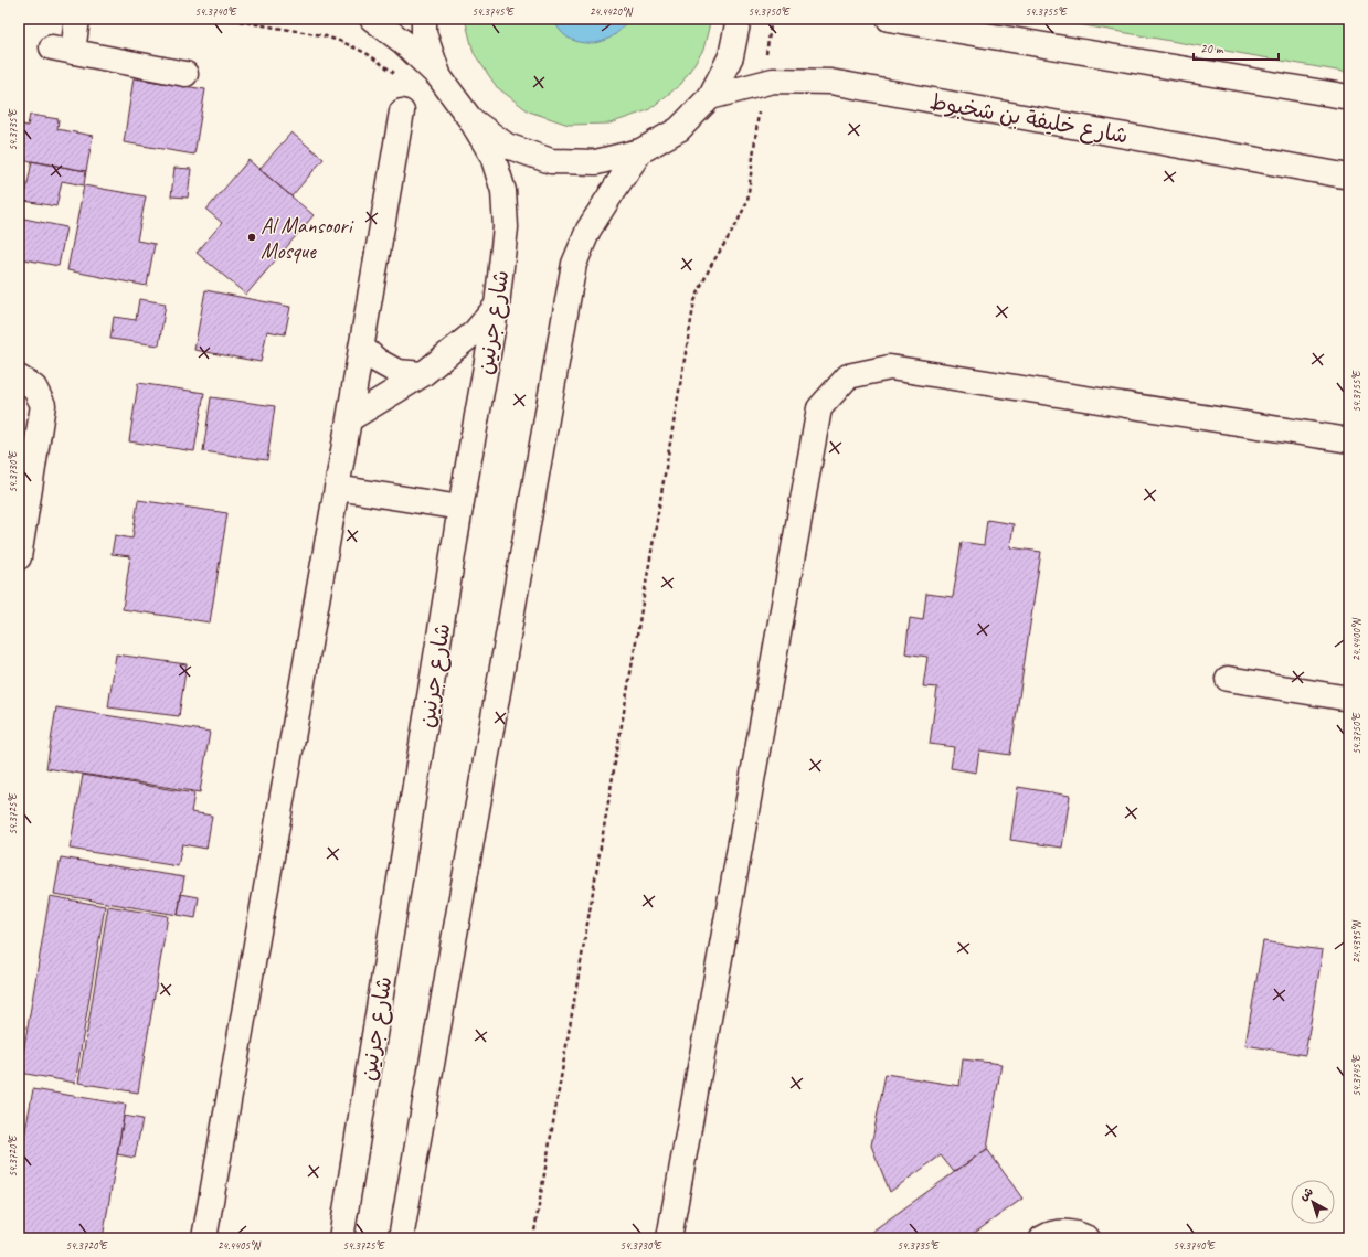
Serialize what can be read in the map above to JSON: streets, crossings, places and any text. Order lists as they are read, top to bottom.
{
  "streets": {
    "main road": ["شارع خليفة بن شخبوط", "شارع جرنين"]
  },
  "places": ["Al Mansoori Mosque"],
  "scale_bar": "20 m",
  "north": "top left",
  "coordinates": [
    "54.3740°E",
    "54.3745°E",
    "24.4420°N",
    "54.3750°E",
    "54.3755°E",
    "54.3735°E",
    "54.3730°E",
    "24.4400°N",
    "54.3725°E",
    "24.4395°N",
    "54.3720°E",
    "24.4405°N"
  ]
}
